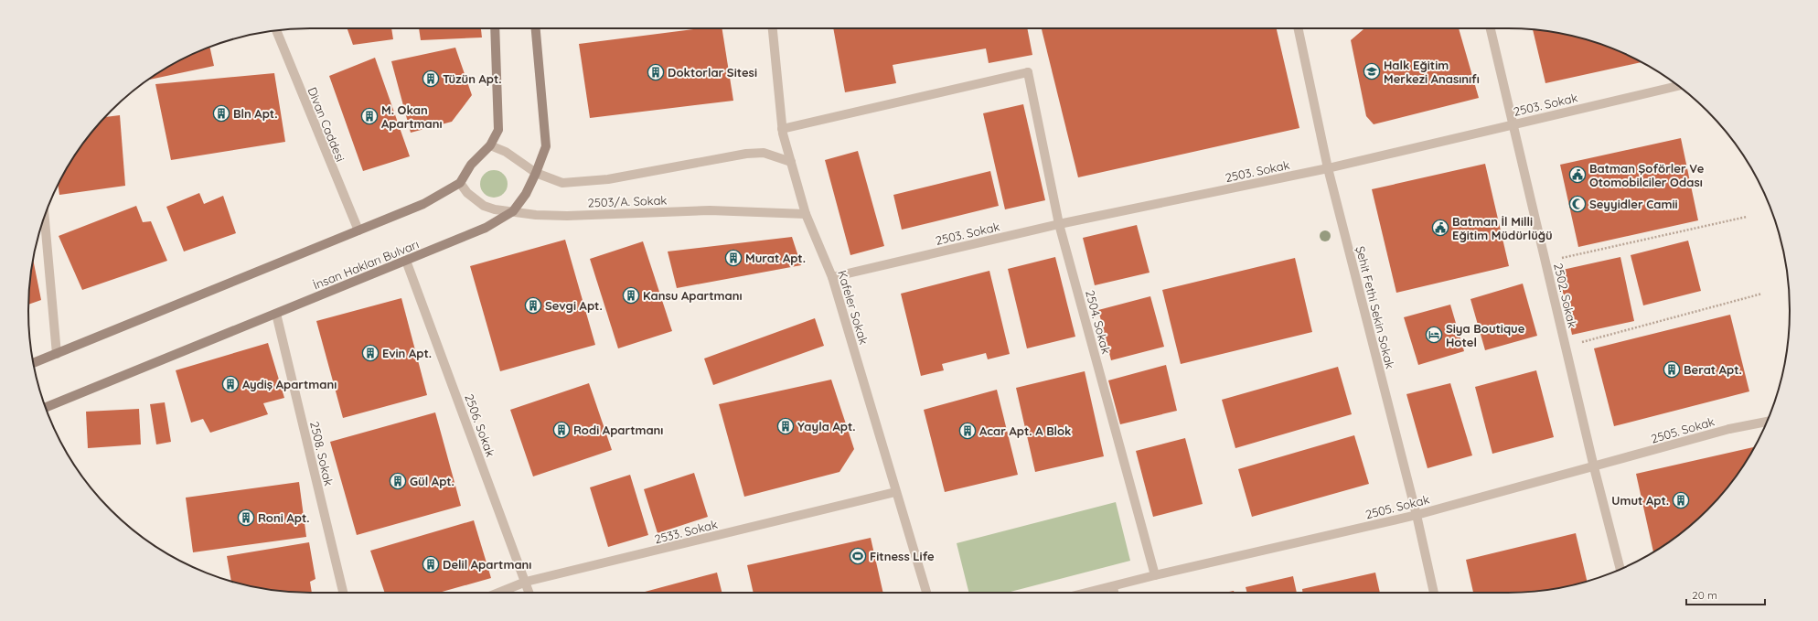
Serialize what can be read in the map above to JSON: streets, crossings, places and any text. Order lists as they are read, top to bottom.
{
  "streets": {
    "main road": ["İnsan Hakları Bulvarı"],
    "street": [
      "2503. Sokak",
      "Divan Caddesi",
      "2503/A. Sokak",
      "2502. Sokak",
      "Kafeler Sokak",
      "Şehit Fethi Sekin Sokak",
      "2504. Sokak",
      "2506. Sokak",
      "2505. Sokak",
      "2508. Sokak",
      "2533. Sokak"
    ]
  },
  "crossings": [
    ["2503. Sokak", "2502. Sokak"],
    ["2503. Sokak", "Kafeler Sokak"],
    ["2503. Sokak", "Şehit Fethi Sekin Sokak"],
    ["2503. Sokak", "2504. Sokak"],
    ["2503/A. Sokak", "İnsan Hakları Bulvarı"],
    ["2503/A. Sokak", "Kafeler Sokak"],
    ["İnsan Hakları Bulvarı", "2506. Sokak"],
    ["İnsan Hakları Bulvarı", "2508. Sokak"],
    ["2502. Sokak", "2505. Sokak"],
    ["Kafeler Sokak", "2504. Sokak"],
    ["Kafeler Sokak", "2533. Sokak"],
    ["Şehit Fethi Sekin Sokak", "2505. Sokak"],
    ["2504. Sokak", "2505. Sokak"],
    ["2506. Sokak", "2533. Sokak"]
  ],
  "places": {
    "school or university": ["Halk Eğitim Merkezi Anasınıfı"],
    "building": [
      "Doktorlar Sitesi",
      "Tüzün Apt.",
      "Bln Apt.",
      "M. Okan Apartmanı",
      "Murat Apt.",
      "Kansu Apartmanı",
      "Sevgi Apt.",
      "Evin Apt.",
      "Berat Apt.",
      "Aydiş Apartmanı",
      "Yayla Apt.",
      "Rodi Apartmanı",
      "Acar Apt. A Blok",
      "Gül Apt.",
      "Umut Apt.",
      "Roni Apt.",
      "Delil Apartmanı"
    ],
    "public building": ["Batman Şoförler Ve Otomobilciler Odası", "Batman İl Milli Eğitim Müdürlüğü"],
    "mosque": ["Seyyidler Camii"],
    "hotel": ["Siya Boutique Hotel"],
    "sports": ["Fitness Life"]
  },
  "scale_bar": "20 m"
}
